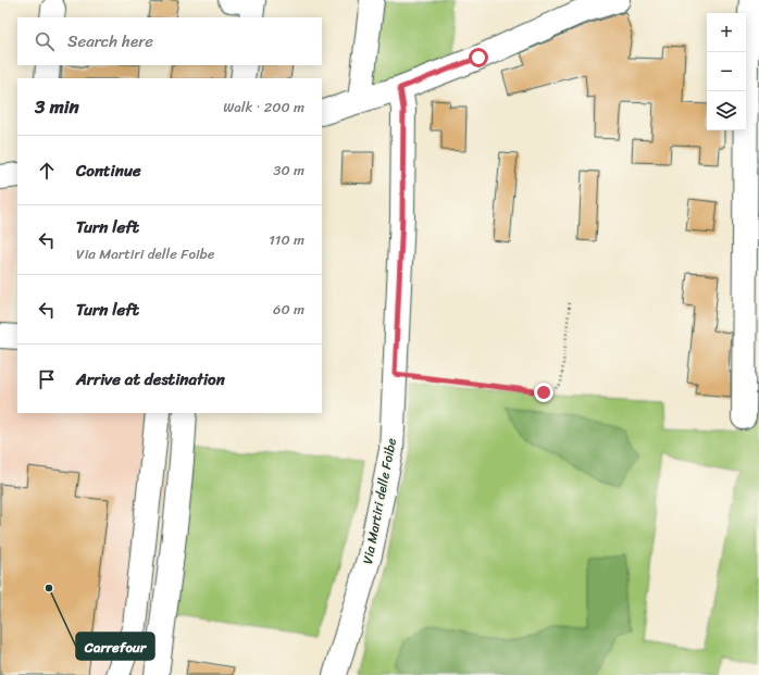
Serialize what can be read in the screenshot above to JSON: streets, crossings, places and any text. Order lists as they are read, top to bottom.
{
  "streets": {
    "street": ["Via Martiri delle Foibe"]
  },
  "places": ["Carrefour"],
  "page": {
    "map_buttons": ["+", "−"],
    "search": "Search here",
    "heading": ["3 min", "Walk · 200 m"],
    "list": [
      ["Continue", "30 m"],
      ["Turn left", "Via Martiri delle Foibe", "110 m"],
      ["Turn left", "60 m"],
      "Arrive at destination"
    ]
  }
}
